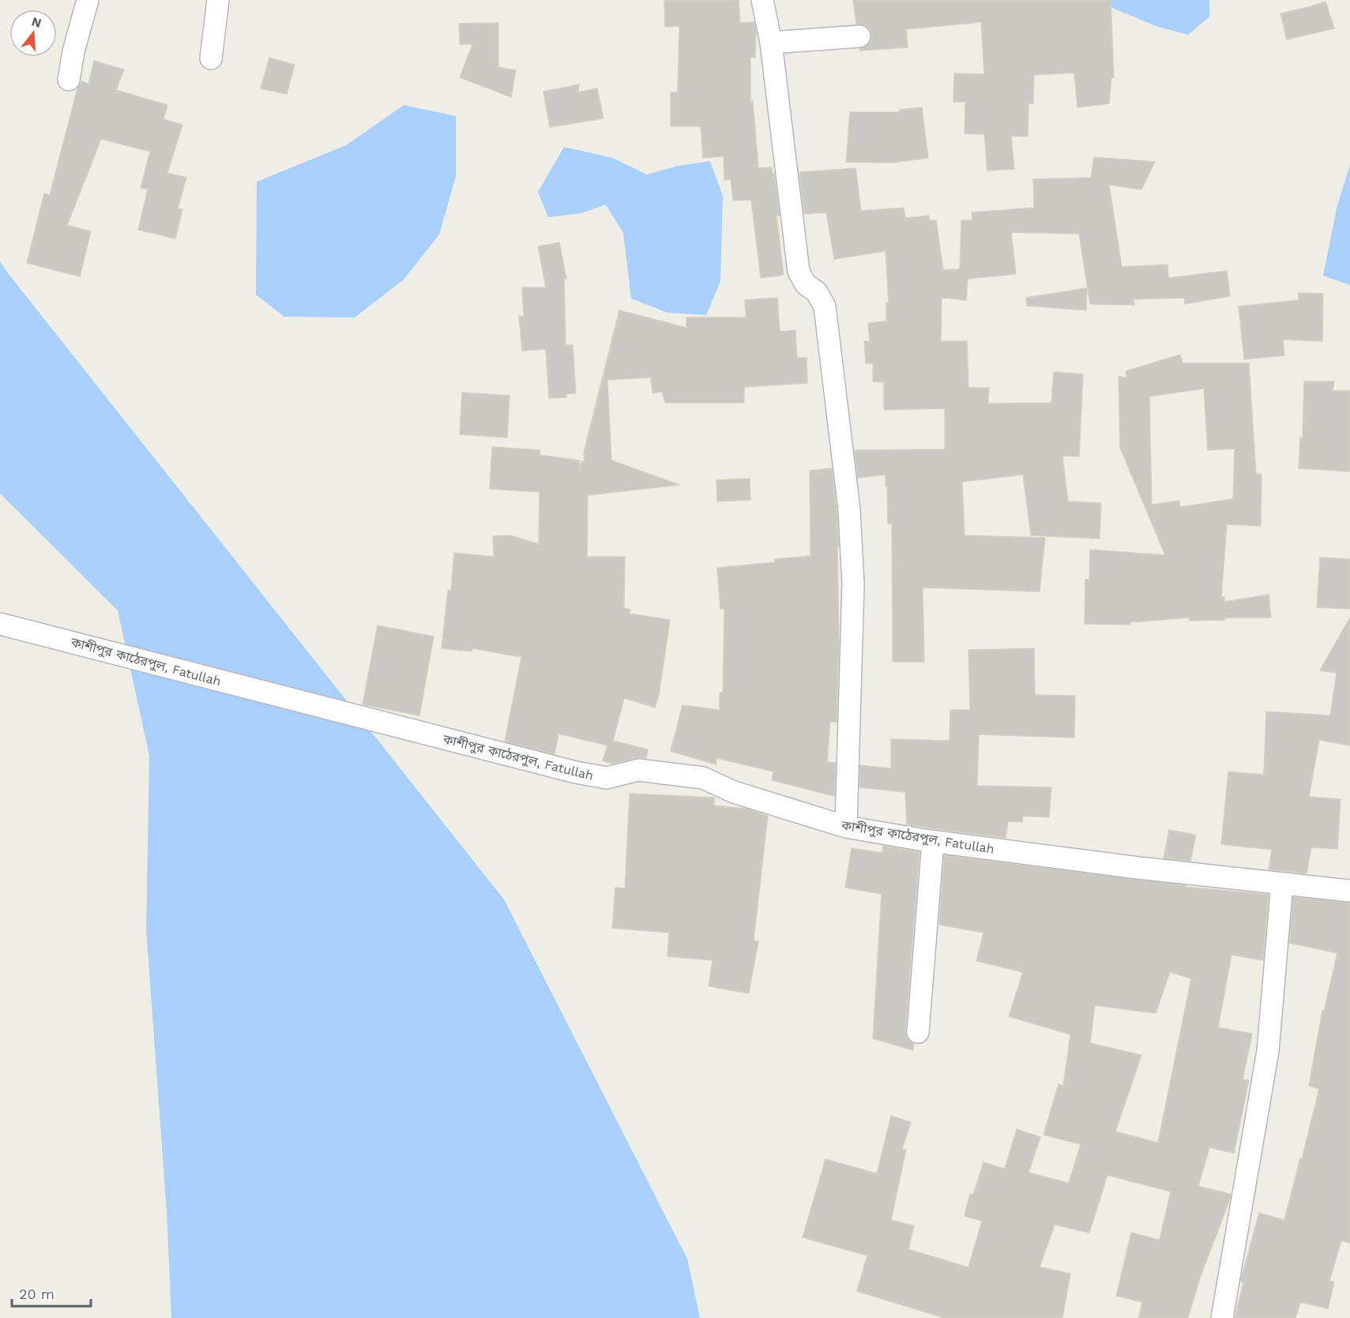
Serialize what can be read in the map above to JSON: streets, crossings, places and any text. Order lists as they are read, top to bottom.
{
  "streets": {
    "street": ["কাশীপুর কাঠেরপুল, Fatullah"]
  },
  "scale_bar": "20 m",
  "north": "top"
}
